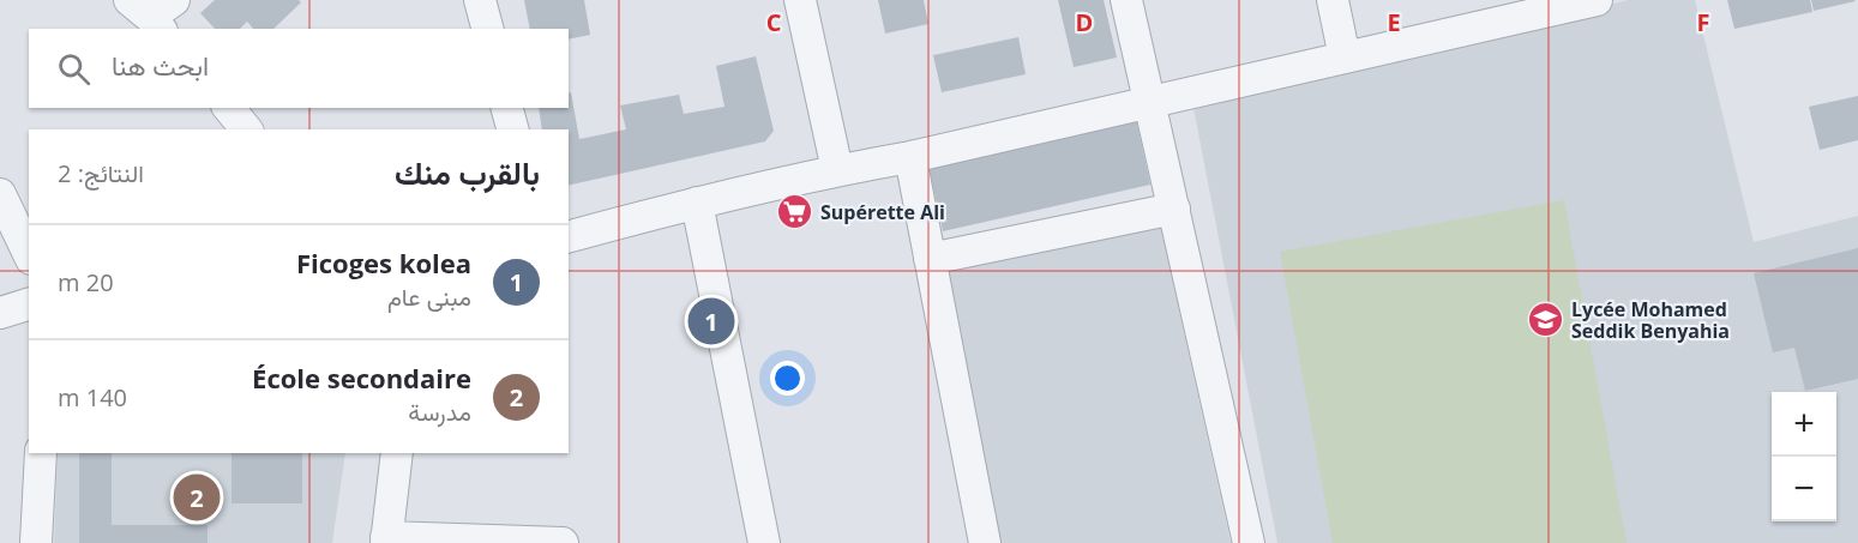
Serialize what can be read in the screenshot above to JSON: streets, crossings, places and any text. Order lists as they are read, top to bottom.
{
  "places": {
    "supermarket": ["Supérette Ali"],
    "school or university": ["Lycée Mohamed Seddik Benyahia"]
  },
  "page": {
    "search": "ابحث هنا",
    "heading": ["بالقرب منك", "النتائج: 2"],
    "list": [
      {
        "mark": "1",
        "name": "Ficoges kolea",
        "note": "مبنى عام",
        "value": "20 m"
      },
      {
        "mark": "2",
        "name": "École secondaire",
        "note": "مدرسة",
        "value": "140 m"
      }
    ],
    "pins": ["1", "2"],
    "map_buttons": ["+", "−"]
  },
  "grid": {
    "columns": [
      "C",
      "D",
      "E",
      "F"
    ]
  }
}
